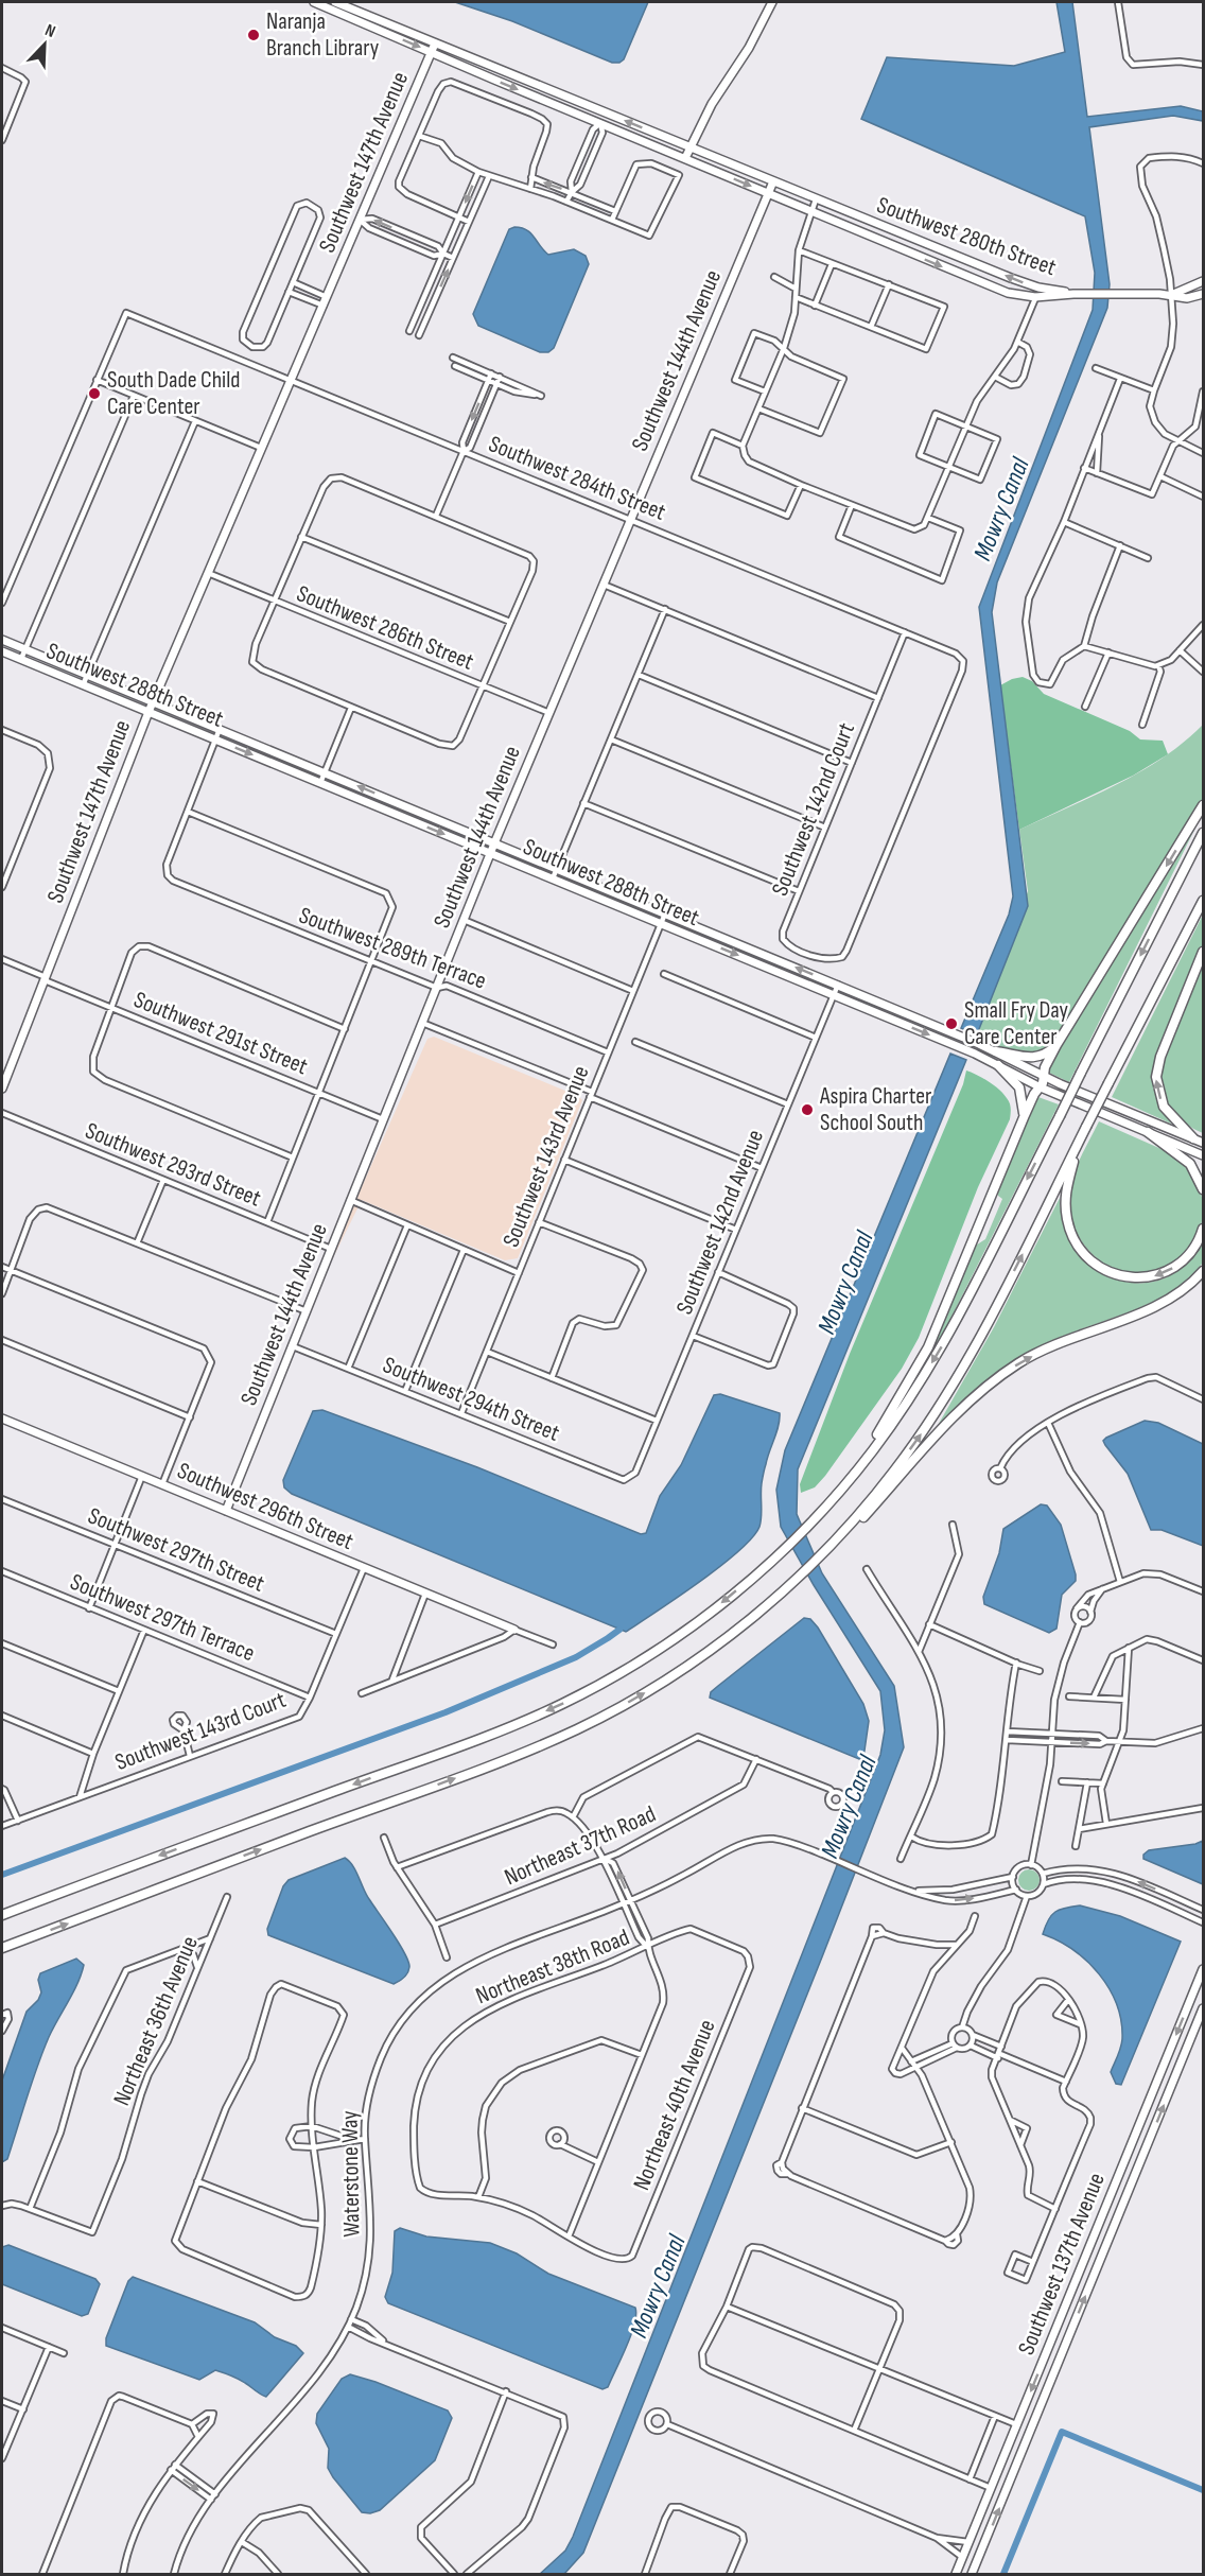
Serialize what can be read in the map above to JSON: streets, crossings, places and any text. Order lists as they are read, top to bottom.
{
  "streets": {
    "street": [
      "Southwest 147th Avenue",
      "Southwest 280th Street",
      "Southwest 144th Avenue",
      "Southwest 284th Street",
      "Southwest 286th Street",
      "Southwest 288th Street",
      "Southwest 142nd Court",
      "Southwest 289th Terrace",
      "Southwest 291st Street",
      "Southwest 143rd Avenue",
      "Southwest 293rd Street",
      "Southwest 142nd Avenue",
      "Southwest 294th Street",
      "Southwest 296th Street",
      "Southwest 297th Street",
      "Southwest 297th Terrace",
      "Southwest 143rd Court",
      "Northeast 37th Road",
      "Northeast 38th Road",
      "Northeast 36th Avenue",
      "Northeast 40th Avenue",
      "Waterstone Way",
      "Southwest 137th Avenue"
    ]
  },
  "crossings": [
    ["Southwest 147th Avenue", "Southwest 280th Street"],
    ["Southwest 147th Avenue", "Southwest 284th Street"],
    ["Southwest 147th Avenue", "Southwest 286th Street"],
    ["Southwest 147th Avenue", "Southwest 288th Street"],
    ["Southwest 147th Avenue", "Southwest 291st Street"],
    ["Southwest 280th Street", "Southwest 144th Avenue"],
    ["Southwest 144th Avenue", "Southwest 284th Street"],
    ["Southwest 144th Avenue", "Southwest 286th Street"],
    ["Southwest 144th Avenue", "Southwest 288th Street"],
    ["Southwest 144th Avenue", "Southwest 289th Terrace"],
    ["Southwest 144th Avenue", "Southwest 291st Street"],
    ["Southwest 144th Avenue", "Southwest 293rd Street"],
    ["Southwest 144th Avenue", "Southwest 294th Street"],
    ["Southwest 144th Avenue", "Southwest 296th Street"],
    ["Southwest 284th Street", "Southwest 142nd Court"],
    ["Southwest 288th Street", "Southwest 143rd Avenue"],
    ["Southwest 288th Street", "Southwest 142nd Avenue"],
    ["Southwest 289th Terrace", "Southwest 143rd Avenue"],
    ["Southwest 143rd Avenue", "Southwest 294th Street"],
    ["Southwest 142nd Avenue", "Southwest 294th Street"],
    ["Southwest 296th Street", "Southwest 143rd Court"],
    ["Southwest 297th Street", "Southwest 143rd Court"],
    ["Southwest 297th Terrace", "Southwest 143rd Court"],
    ["Northeast 38th Road", "Northeast 40th Avenue"]
  ],
  "water": ["Mowry Canal"],
  "places": [
    "Naranja Branch Library",
    "South Dade Child Care Center",
    "Small Fry Day Care Center",
    "Aspira Charter School South"
  ],
  "north": "top right"
}
